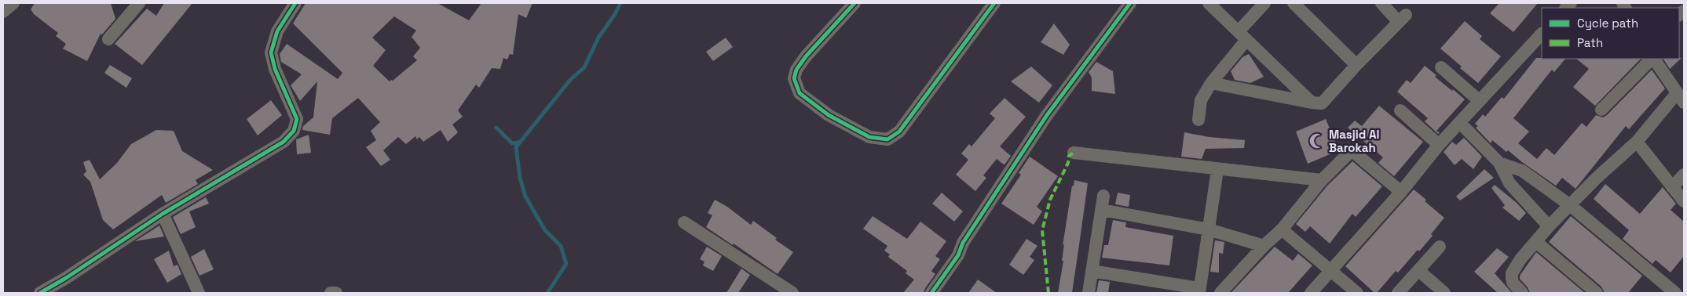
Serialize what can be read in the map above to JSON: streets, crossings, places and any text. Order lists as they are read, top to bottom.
{
  "places": {
    "mosque": ["Masjid Al Barokah"]
  },
  "legend": ["Cycle path", "Path"]
}
